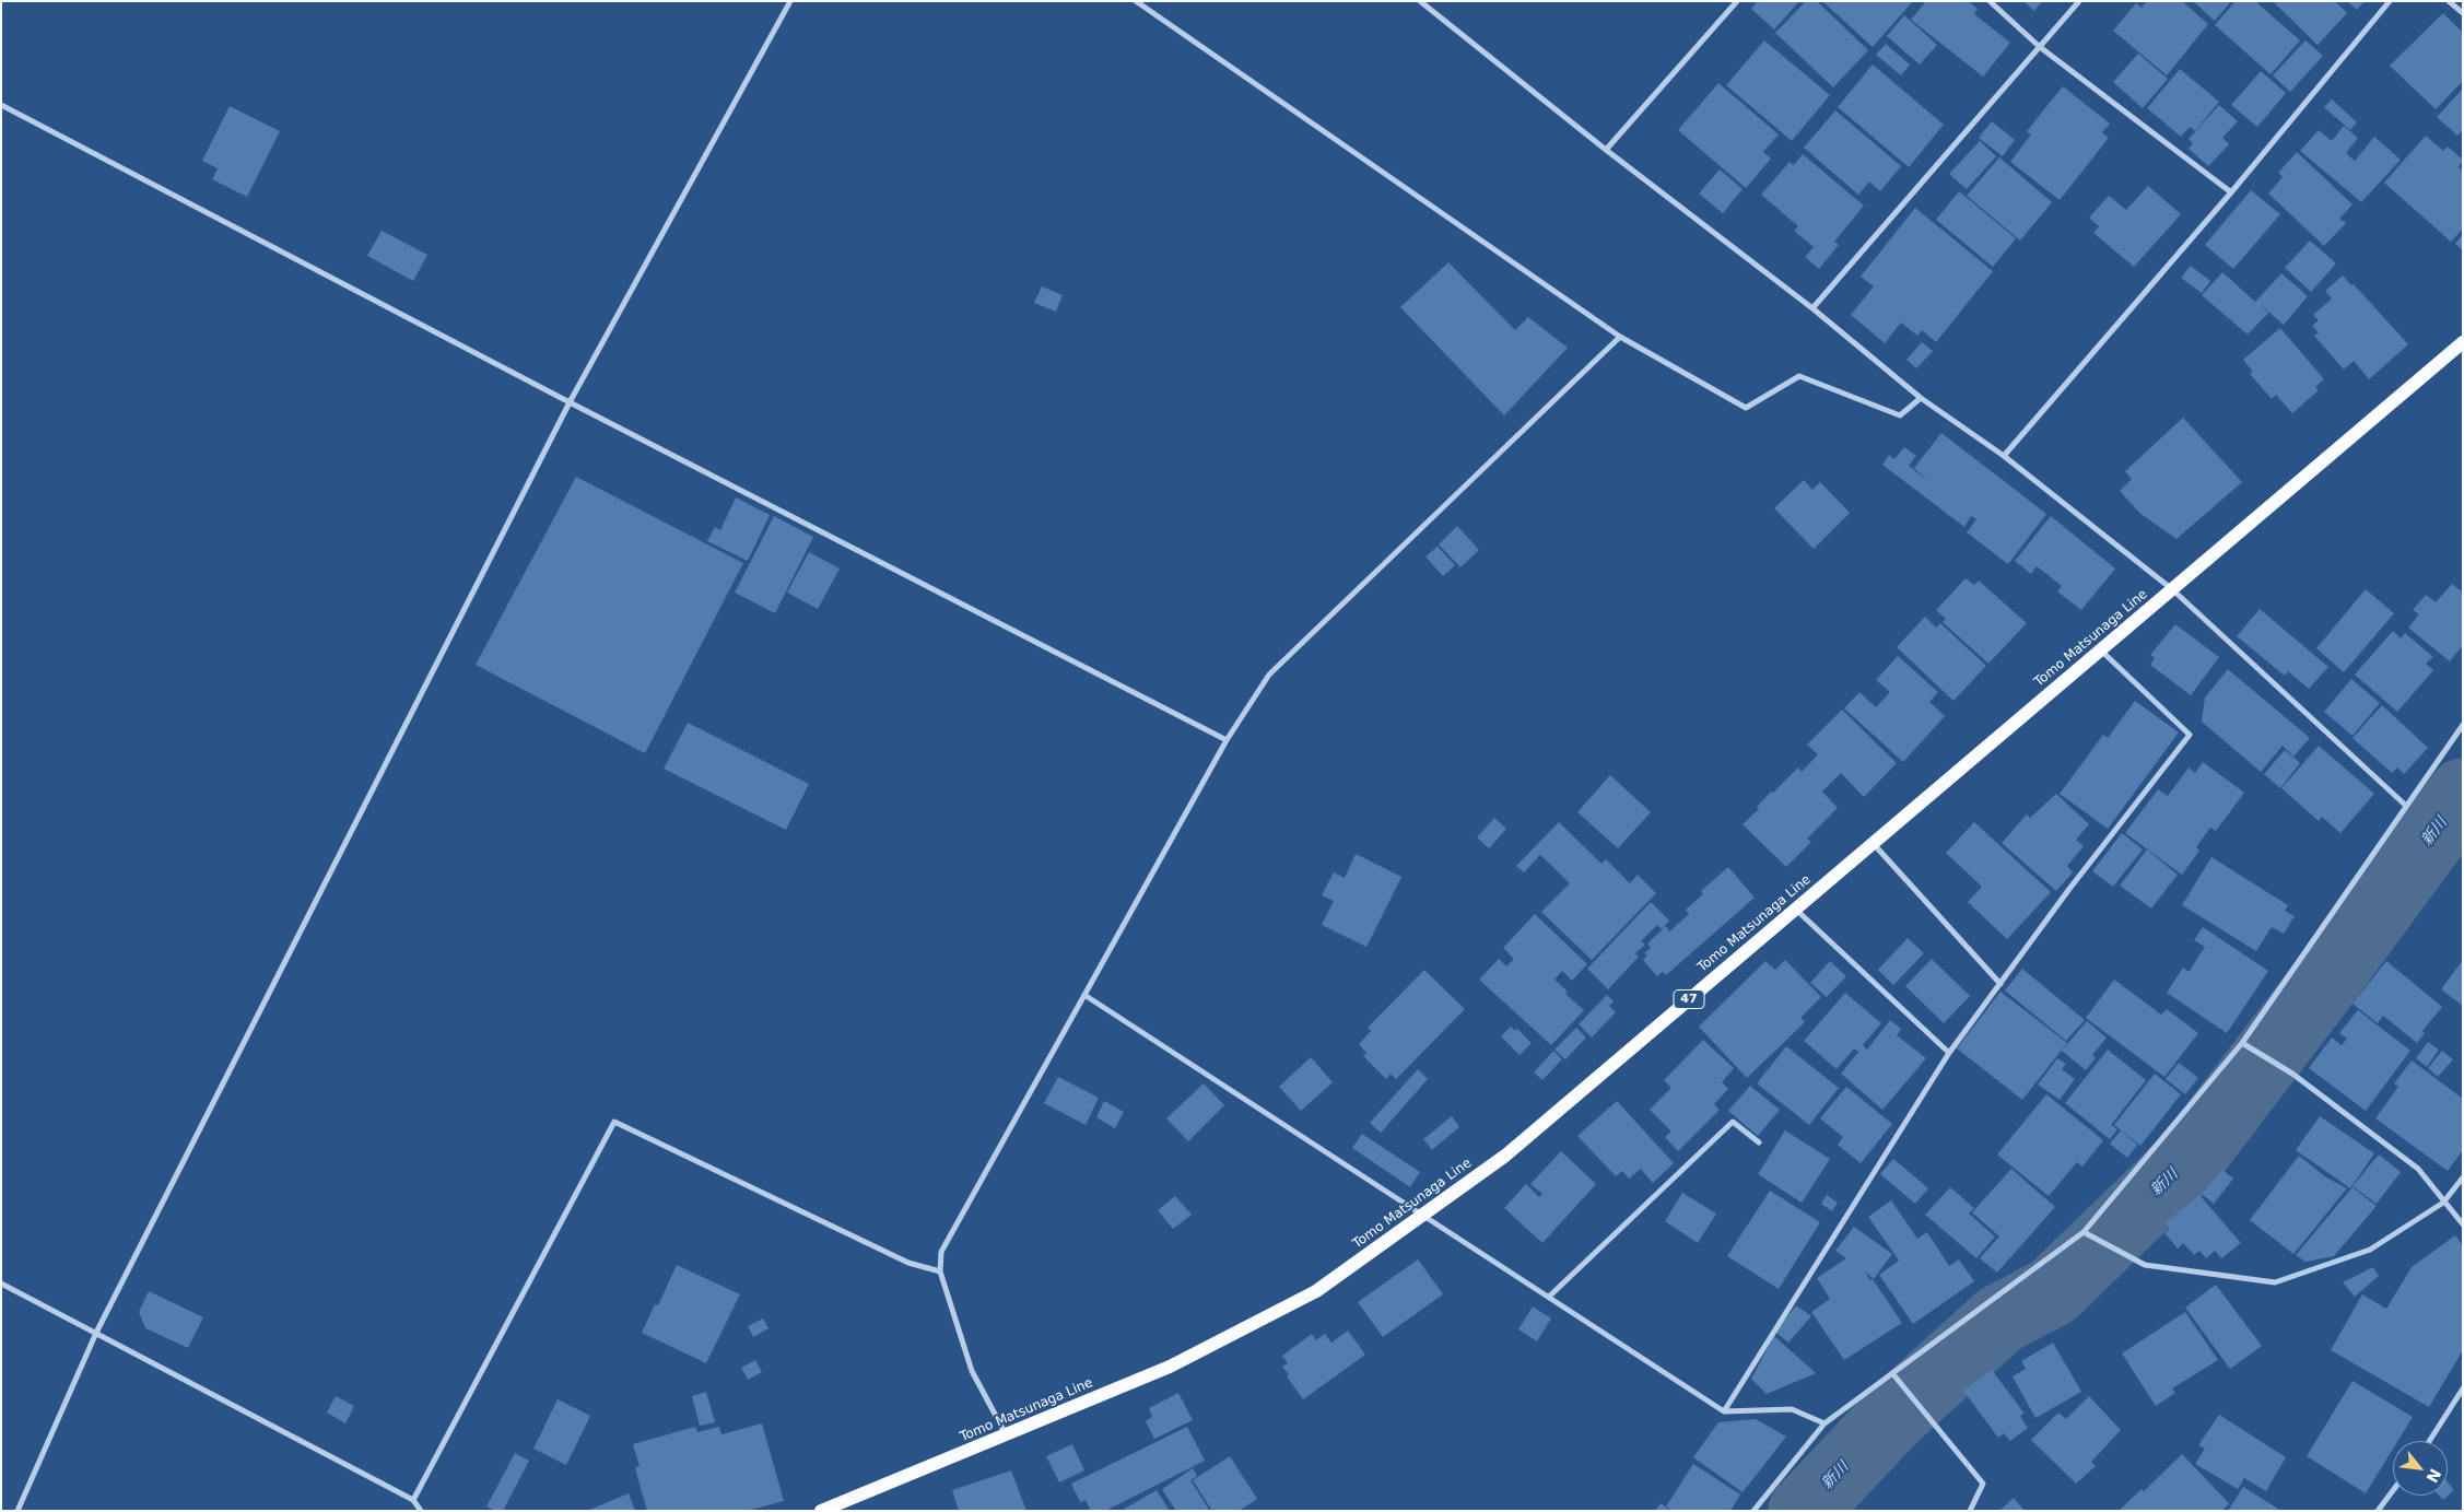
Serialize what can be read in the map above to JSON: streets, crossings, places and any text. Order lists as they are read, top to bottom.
{
  "streets": {
    "main road": ["Tomo Matsunaga Line", "47"]
  },
  "water": ["新川"],
  "north": "bottom right"
}
